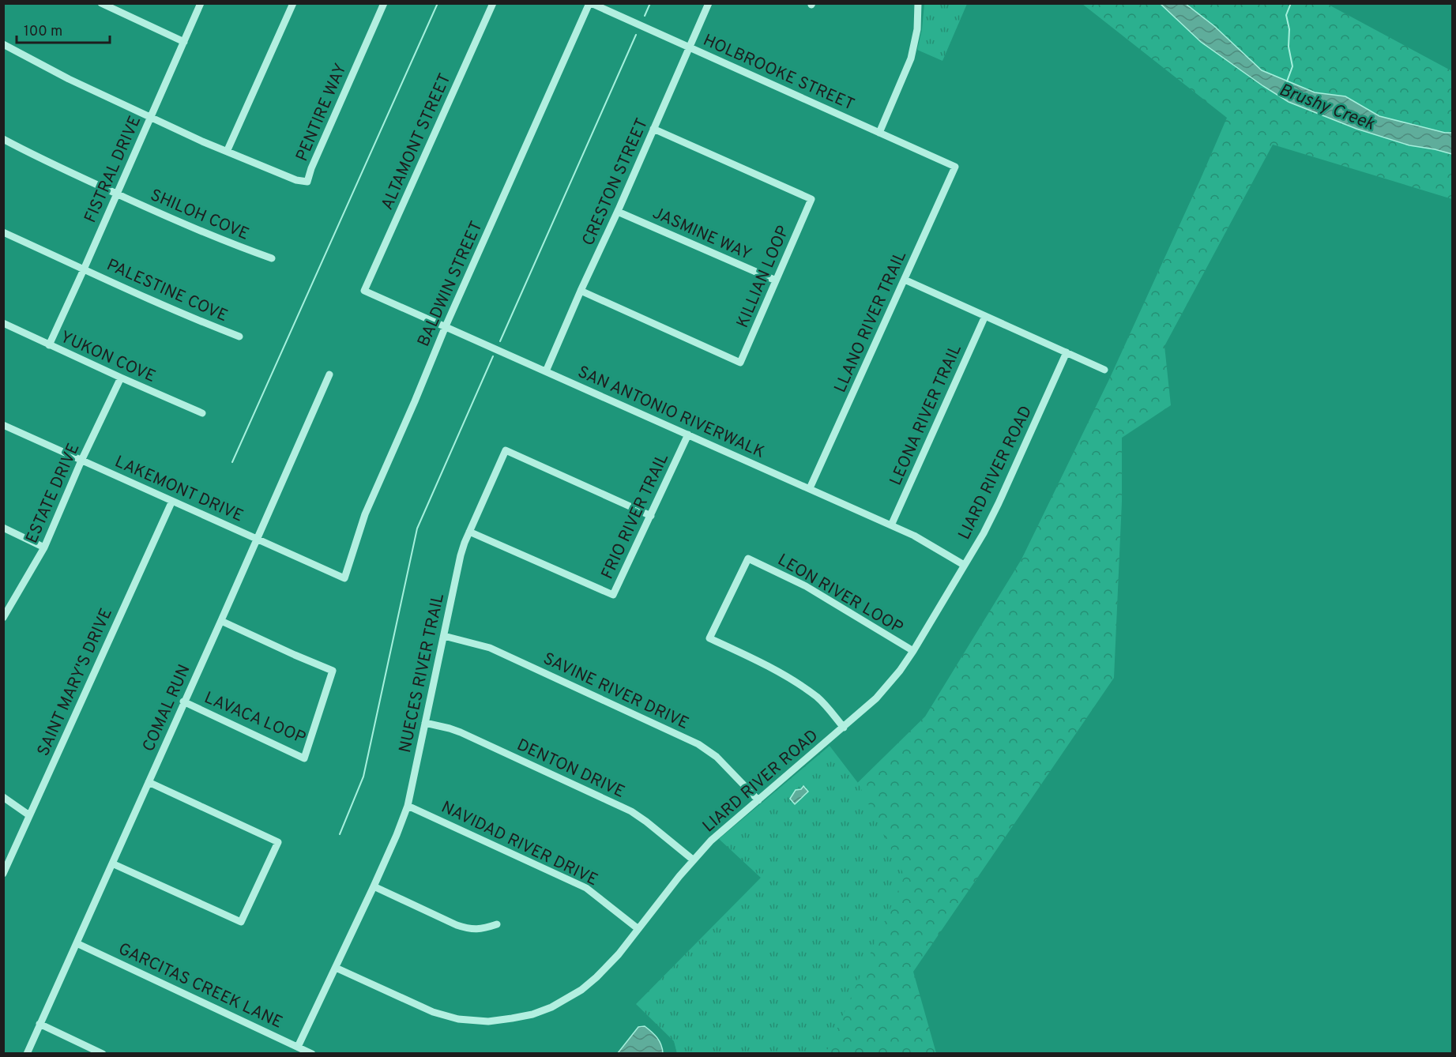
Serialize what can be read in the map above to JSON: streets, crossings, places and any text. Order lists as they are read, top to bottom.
{
  "streets": {
    "street": [
      "HOLBROOKE STREET",
      "PENTIRE WAY",
      "ALTAMONT STREET",
      "FISTRAL DRIVE",
      "CRESTON STREET",
      "SHILOH COVE",
      "JASMINE WAY",
      "KILLIAN LOOP",
      "BALDWIN STREET",
      "PALESTINE COVE",
      "LLANO RIVER TRAIL",
      "YUKON COVE",
      "SAN ANTONIO RIVERWALK",
      "LEONA RIVER TRAIL",
      "LIARD RIVER ROAD",
      "LAKEMONT DRIVE",
      "ESTATE DRIVE",
      "FRIO RIVER TRAIL",
      "LEON RIVER LOOP",
      "NUECES RIVER TRAIL",
      "SAINT MARY'S DRIVE",
      "SAVINE RIVER DRIVE",
      "COMAL RUN",
      "LAVACA LOOP",
      "DENTON DRIVE",
      "NAVIDAD RIVER DRIVE",
      "GARCITAS CREEK LANE"
    ]
  },
  "crossings": [
    ["HOLBROOKE STREET", "CRESTON STREET"],
    ["HOLBROOKE STREET", "BALDWIN STREET"],
    ["HOLBROOKE STREET", "LLANO RIVER TRAIL"],
    ["PENTIRE WAY", "FISTRAL DRIVE"],
    ["ALTAMONT STREET", "SAN ANTONIO RIVERWALK"],
    ["FISTRAL DRIVE", "SHILOH COVE"],
    ["FISTRAL DRIVE", "PALESTINE COVE"],
    ["FISTRAL DRIVE", "YUKON COVE"],
    ["CRESTON STREET", "JASMINE WAY"],
    ["CRESTON STREET", "KILLIAN LOOP"],
    ["CRESTON STREET", "SAN ANTONIO RIVERWALK"],
    ["JASMINE WAY", "KILLIAN LOOP"],
    ["BALDWIN STREET", "SAN ANTONIO RIVERWALK"],
    ["BALDWIN STREET", "LAKEMONT DRIVE"],
    ["LLANO RIVER TRAIL", "SAN ANTONIO RIVERWALK"],
    ["YUKON COVE", "ESTATE DRIVE"],
    ["SAN ANTONIO RIVERWALK", "LEONA RIVER TRAIL"],
    ["SAN ANTONIO RIVERWALK", "LIARD RIVER ROAD"],
    ["SAN ANTONIO RIVERWALK", "FRIO RIVER TRAIL"],
    ["LIARD RIVER ROAD", "LEON RIVER LOOP"],
    ["LIARD RIVER ROAD", "NUECES RIVER TRAIL"],
    ["LIARD RIVER ROAD", "SAVINE RIVER DRIVE"],
    ["LIARD RIVER ROAD", "DENTON DRIVE"],
    ["LIARD RIVER ROAD", "NAVIDAD RIVER DRIVE"],
    ["LAKEMONT DRIVE", "ESTATE DRIVE"],
    ["LAKEMONT DRIVE", "SAINT MARY'S DRIVE"],
    ["LAKEMONT DRIVE", "COMAL RUN"],
    ["FRIO RIVER TRAIL", "NUECES RIVER TRAIL"],
    ["NUECES RIVER TRAIL", "SAVINE RIVER DRIVE"],
    ["NUECES RIVER TRAIL", "DENTON DRIVE"],
    ["NUECES RIVER TRAIL", "NAVIDAD RIVER DRIVE"],
    ["NUECES RIVER TRAIL", "GARCITAS CREEK LANE"],
    ["COMAL RUN", "LAVACA LOOP"],
    ["COMAL RUN", "GARCITAS CREEK LANE"]
  ],
  "water": ["Brushy Creek"],
  "scale_bar": "100 m"
}
